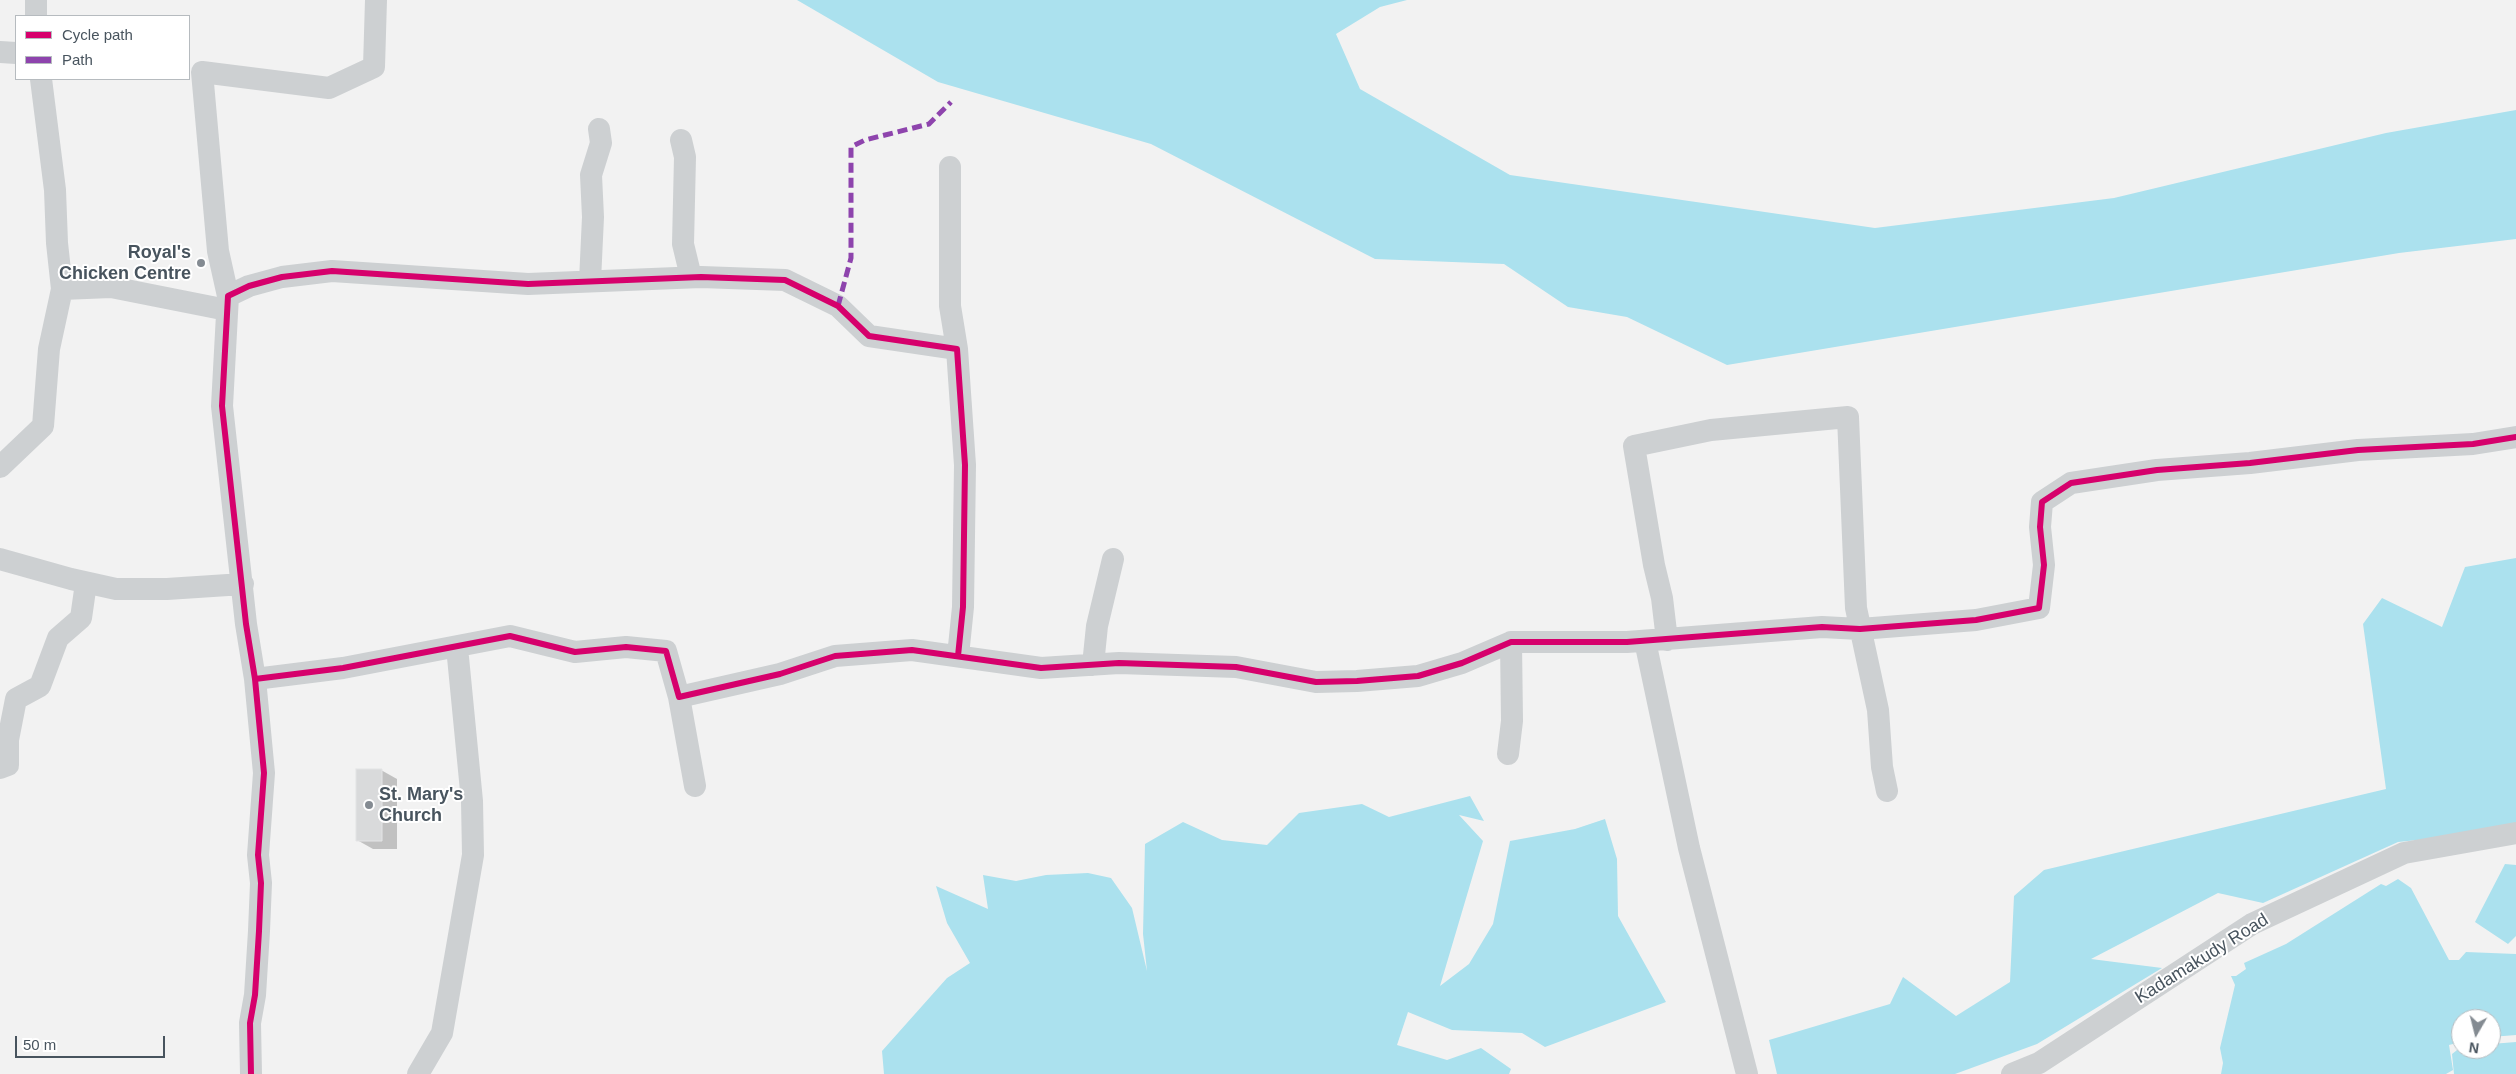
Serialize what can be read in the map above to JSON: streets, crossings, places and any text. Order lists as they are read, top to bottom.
{
  "streets": {
    "street": ["Kadamakudy Road"]
  },
  "places": ["Royal's Chicken Centre", "St. Mary's Church"],
  "legend": ["Cycle path", "Path"],
  "scale_bar": "50 m",
  "north": "bottom"
}
